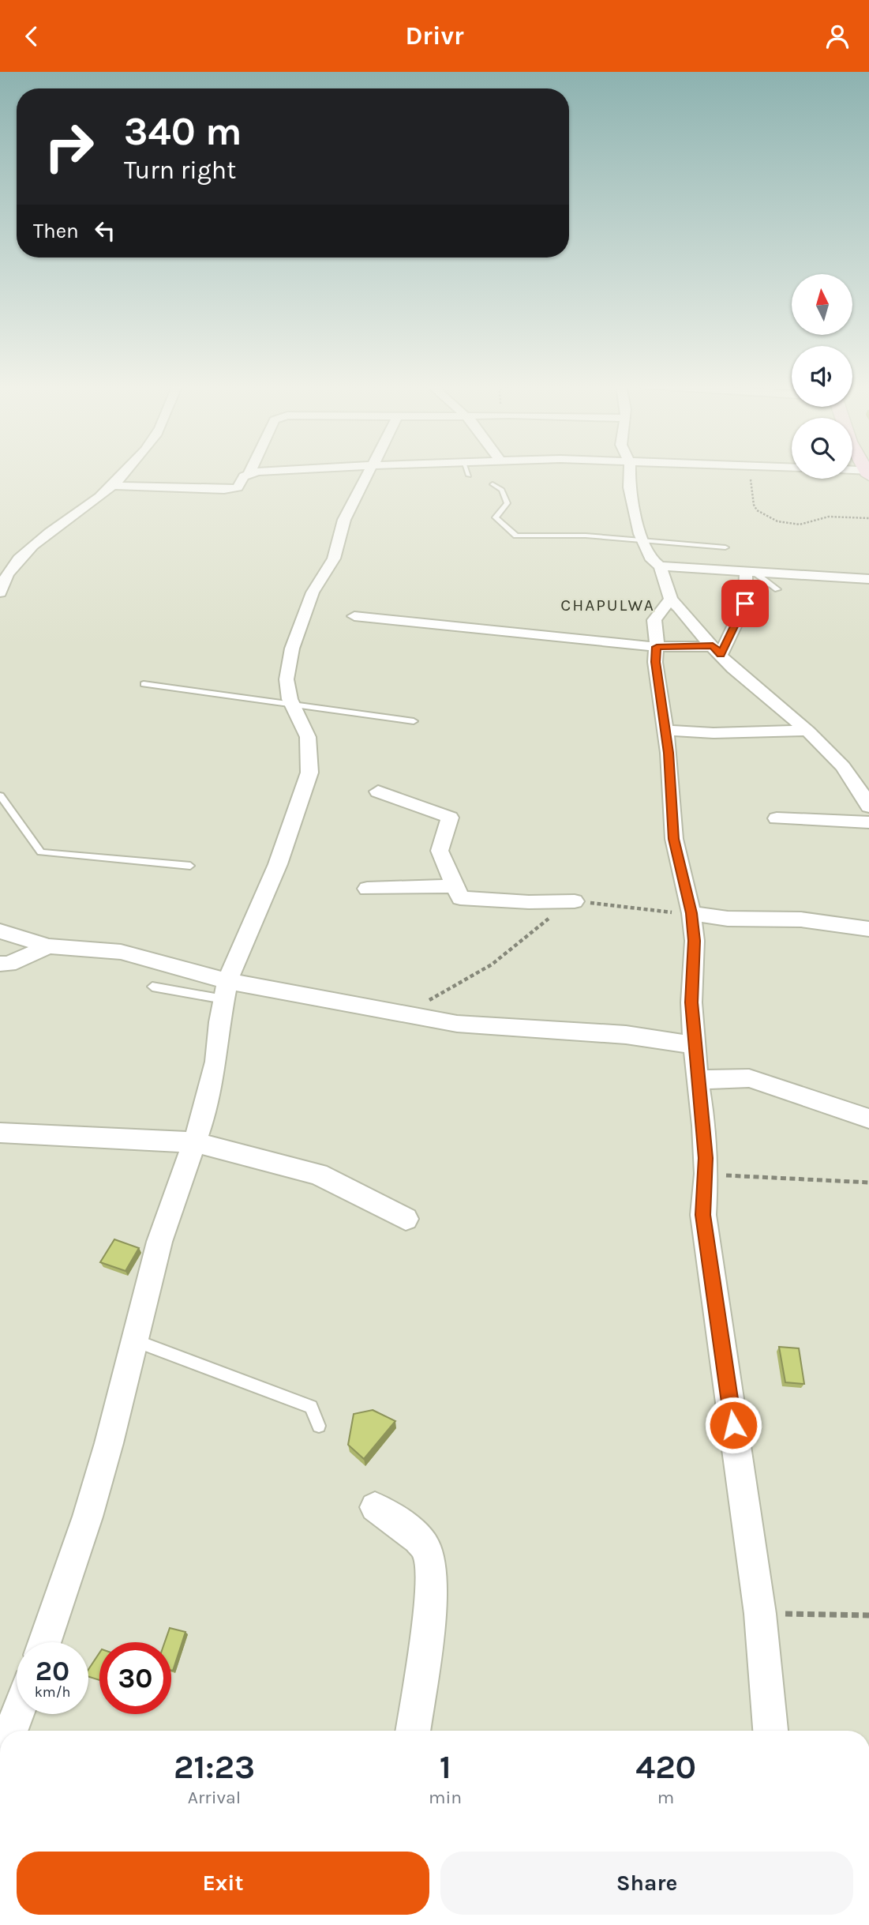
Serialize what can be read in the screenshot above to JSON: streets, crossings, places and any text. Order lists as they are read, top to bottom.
{
  "districts": ["CHAPULWA"],
  "north": "top",
  "page": {
    "header": "Drivr",
    "turn": ["340 m", "Turn right"],
    "then": "Then",
    "speed": "20 km/h",
    "limit": "30",
    "eta": [
      "21:23",
      "Arrival",
      "1",
      "min",
      "420",
      "m"
    ],
    "buttons": ["Exit", "Share"]
  }
}
